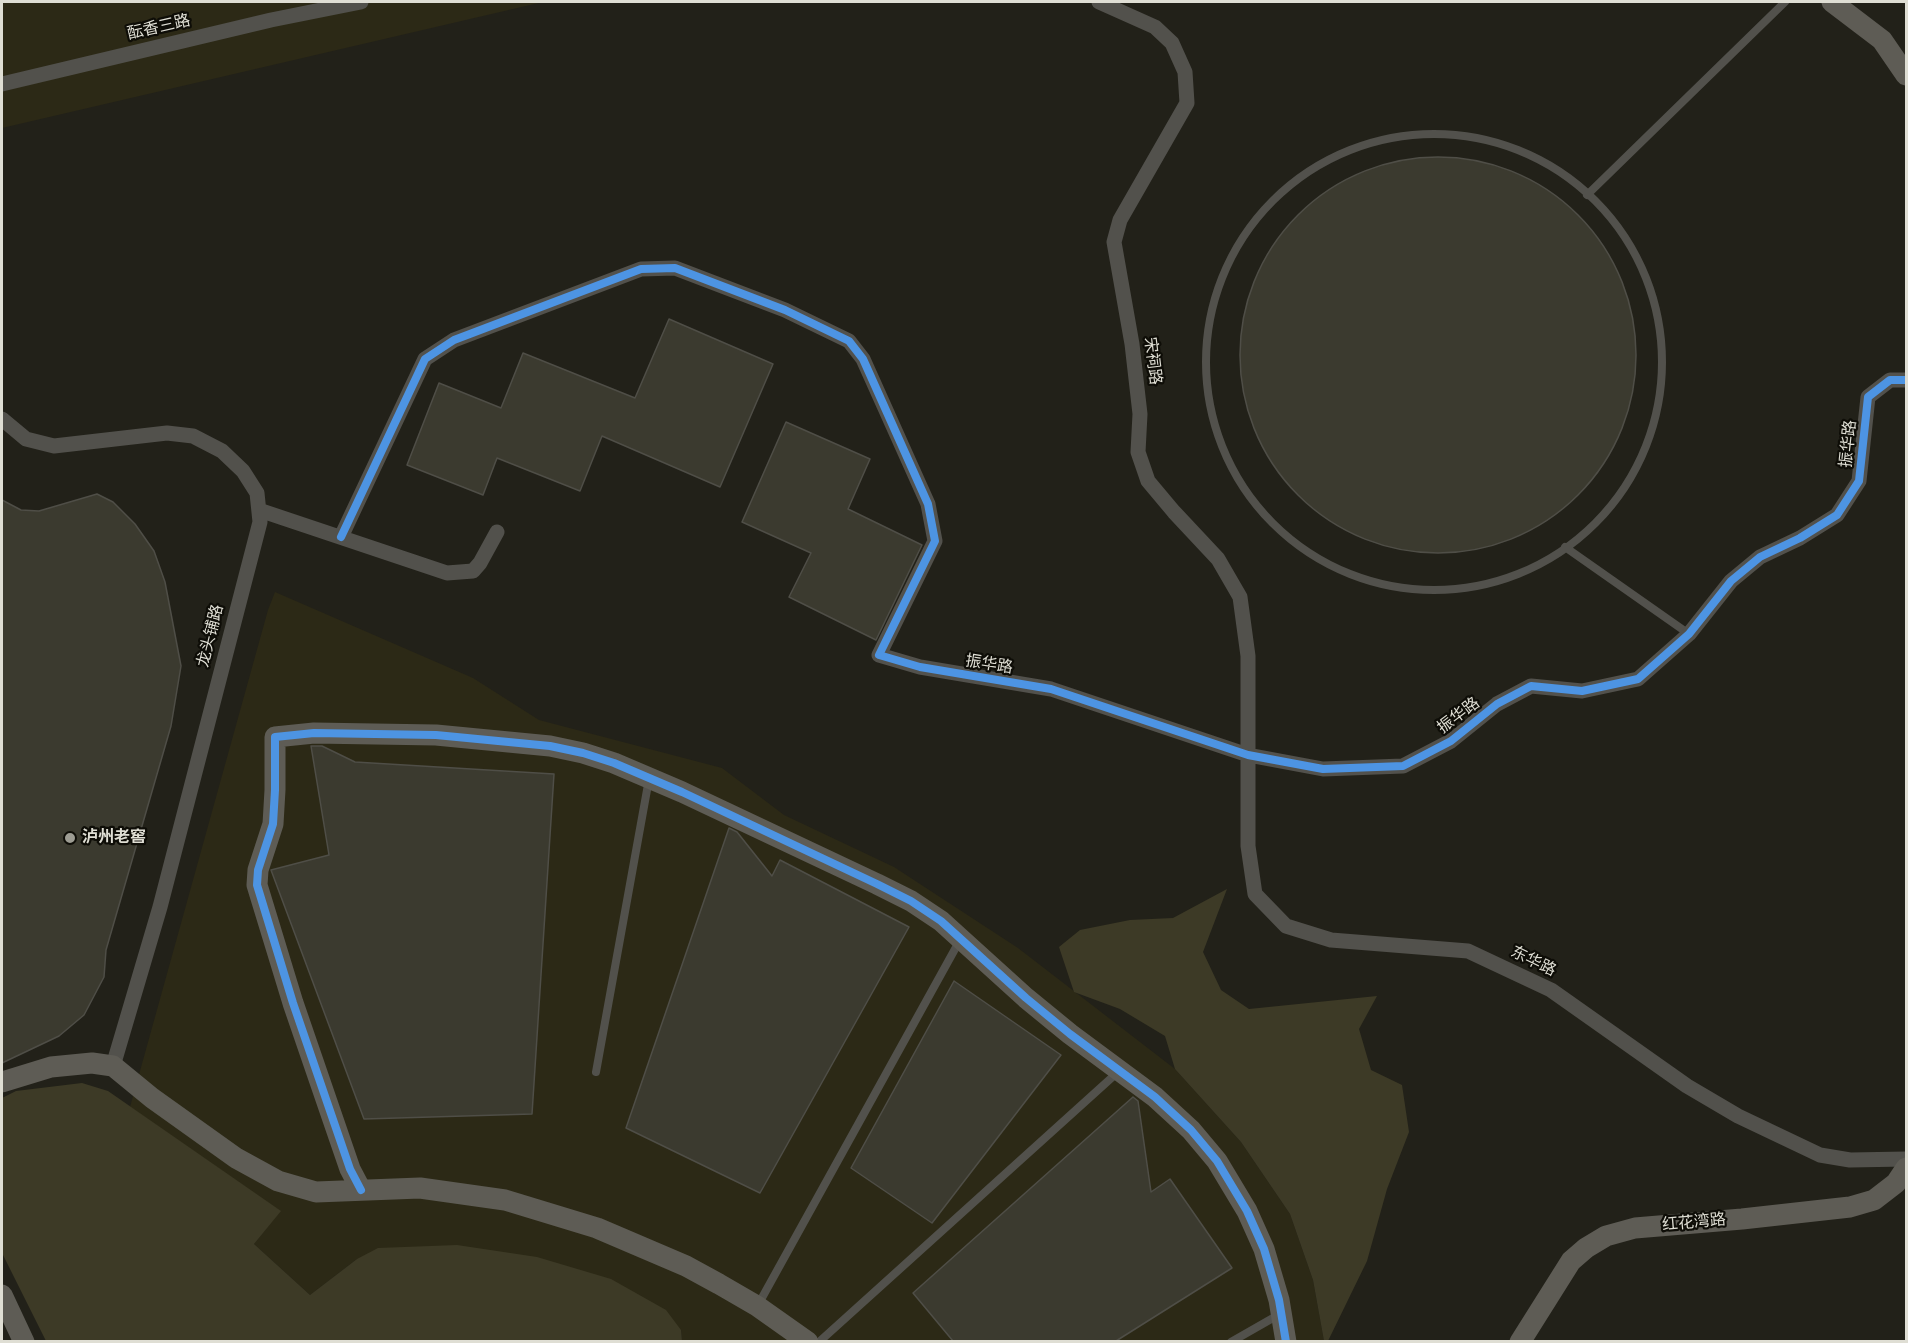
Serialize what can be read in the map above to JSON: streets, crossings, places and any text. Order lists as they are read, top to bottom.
{
  "streets": {
    "street": [
      "酝香三路",
      "宋祠路",
      "振华路",
      "龙头铺路",
      "东华路",
      "红花湾路"
    ]
  },
  "crossings": [
    ["宋祠路", "振华路"],
    ["宋祠路", "东华路"],
    ["振华路", "东华路"]
  ],
  "places": ["泸州老窖"]
}
